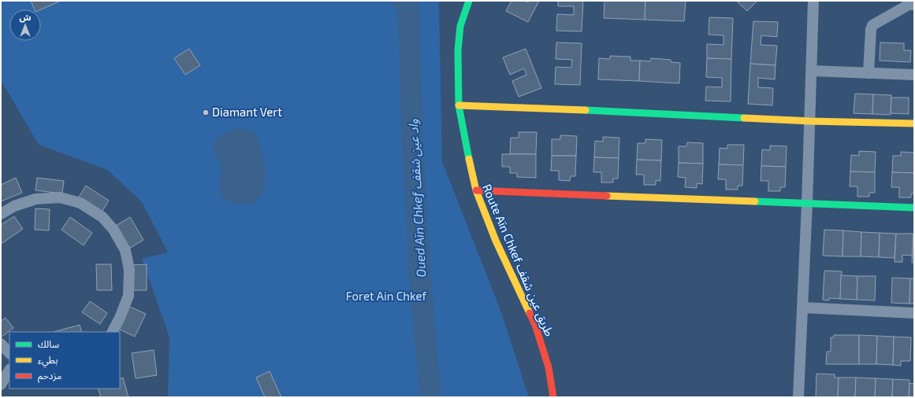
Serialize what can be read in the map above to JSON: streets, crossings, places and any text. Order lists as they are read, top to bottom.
{
  "streets": {
    "street": ["Route Aïn Chkef طريق عين شقف"]
  },
  "water": ["Oued Aïn Chkef واد عين شقف"],
  "parks": ["Foret Ain Chkef"],
  "places": ["Diamant Vert"],
  "legend": ["سالك", "بطيء", "مزدحم"],
  "north": "top"
}
